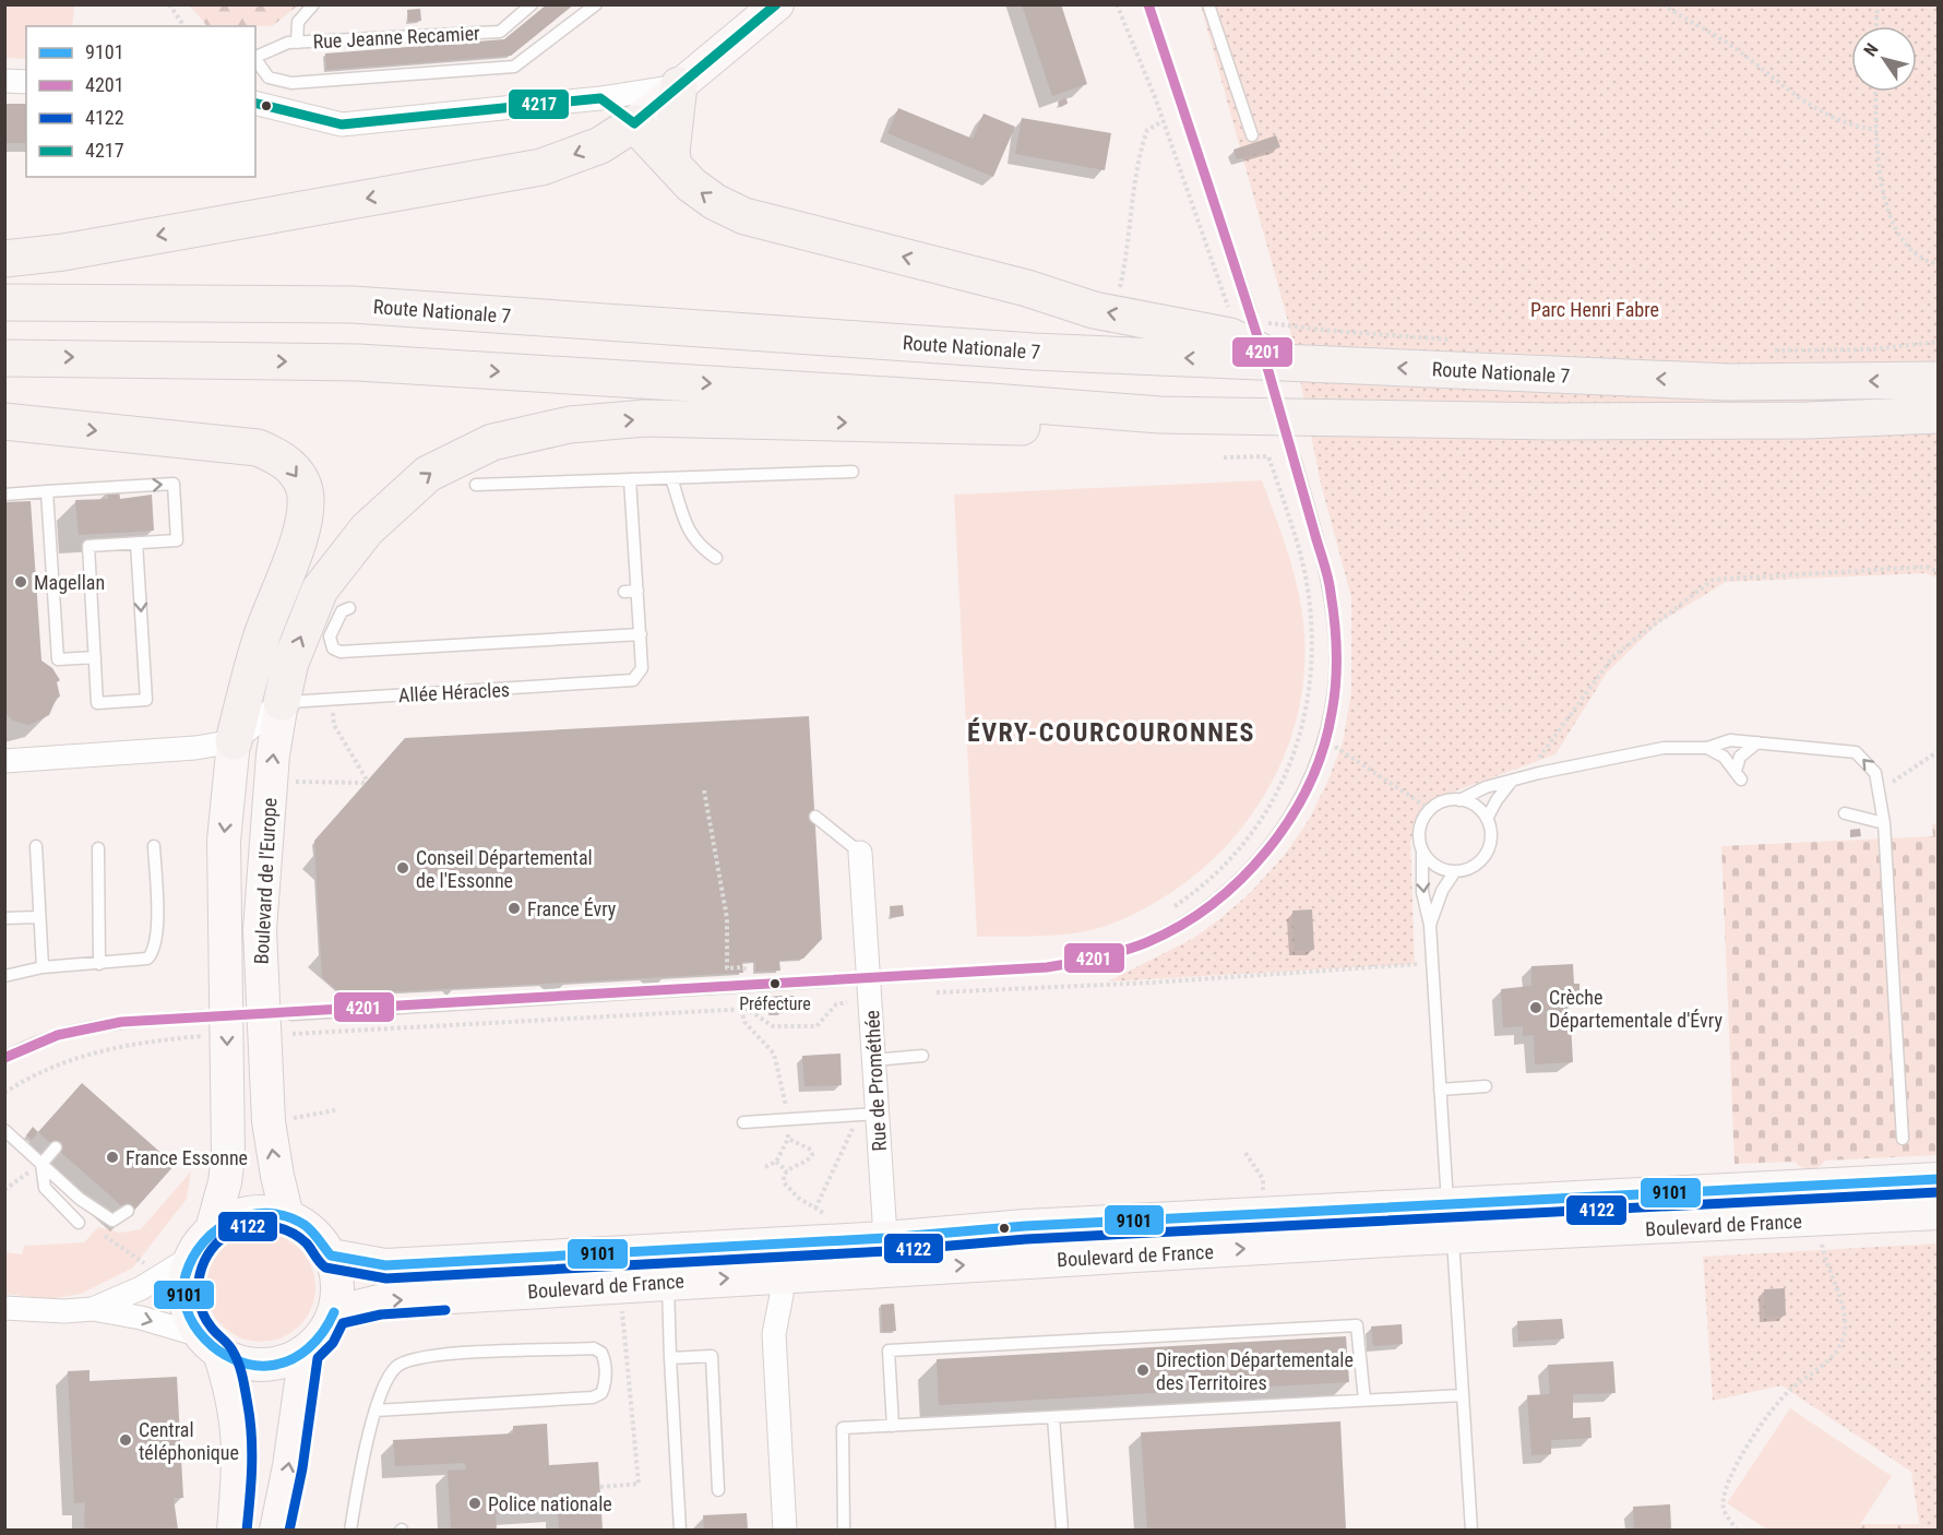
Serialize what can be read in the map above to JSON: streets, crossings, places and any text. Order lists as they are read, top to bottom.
{
  "streets": {
    "main road": ["Route Nationale 7", "Boulevard de l'Europe", "Boulevard de France"],
    "street": ["Rue de Prométhée"],
    "lane": ["Rue Jeanne Recamier", "Allée Héracles"]
  },
  "crossings": [
    ["Allée Héracles", "Boulevard de l'Europe"],
    ["Boulevard de l'Europe", "Boulevard de France"],
    ["Rue de Prométhée", "Boulevard de France"]
  ],
  "districts": ["ÉVRY-COURCOURONNES"],
  "parks": ["Parc Henri Fabre"],
  "places": [
    "Magellan",
    "Conseil Départemental de l'Essonne",
    "France Évry",
    "Préfecture",
    "Crèche Départementale d'Évry",
    "France Essonne",
    "Direction Départementale des Territoires",
    "Central téléphonique",
    "Police nationale"
  ],
  "lines": [
    "transit line 4201",
    "transit line 4217",
    "transit line 9101",
    "transit line 4122"
  ],
  "legend": [
    "9101",
    "4201",
    "4122",
    "4217"
  ],
  "north": "top left"
}
